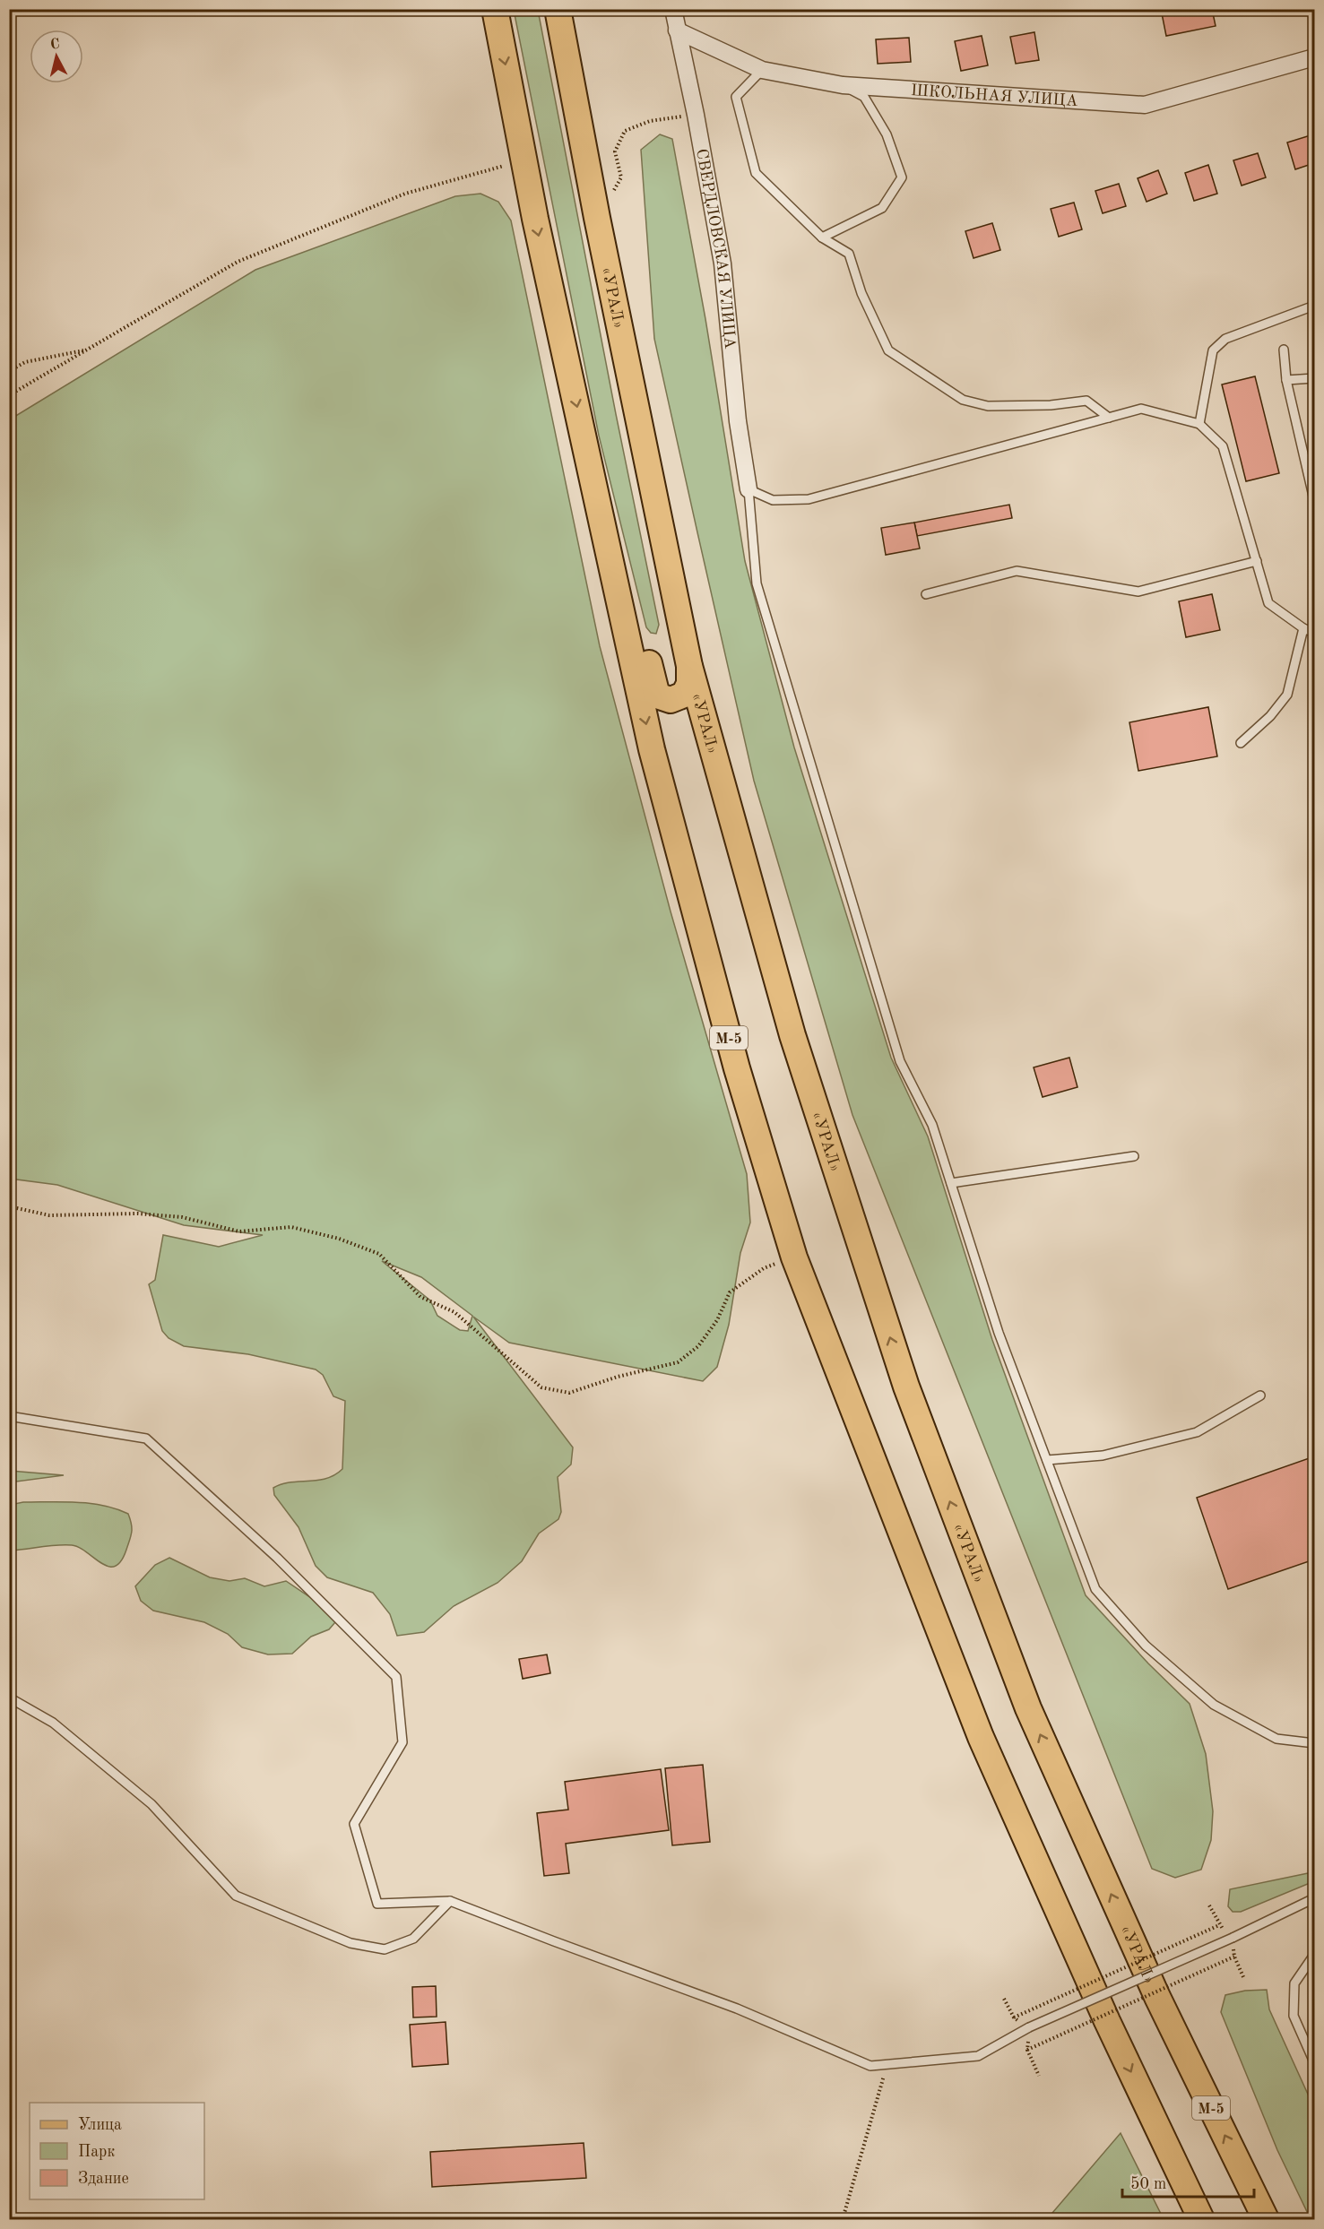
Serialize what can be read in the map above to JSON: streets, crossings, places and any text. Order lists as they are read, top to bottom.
{
  "streets": {
    "main road": ["«УРАЛ»", "М-5"],
    "street": ["ШКОЛЬНАЯ УЛИЦА", "СВЕРДЛОВСКАЯ УЛИЦА"]
  },
  "crossings": [
    ["ШКОЛЬНАЯ УЛИЦА", "СВЕРДЛОВСКАЯ УЛИЦА"]
  ],
  "legend": ["Улица", "Парк", "Здание"],
  "scale_bar": "50 m",
  "north": "top"
}
